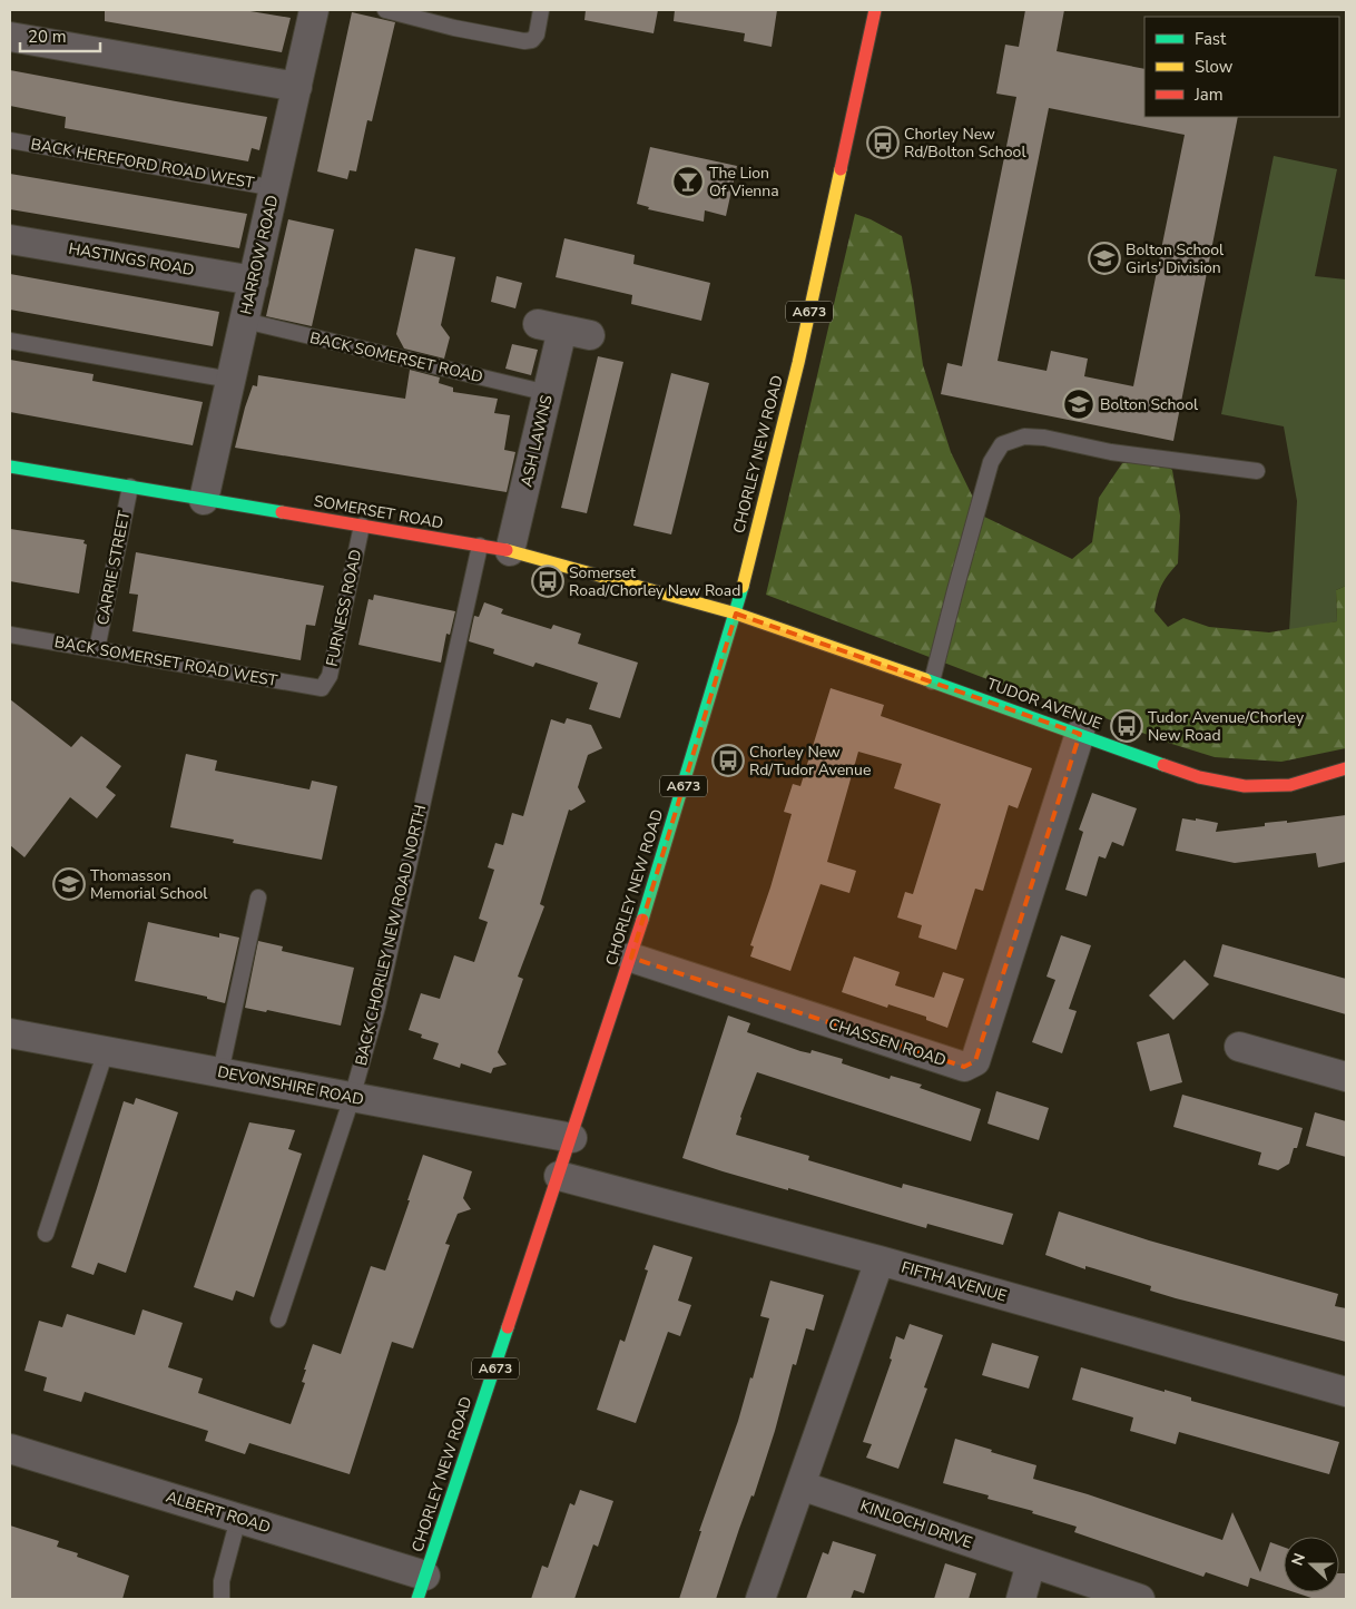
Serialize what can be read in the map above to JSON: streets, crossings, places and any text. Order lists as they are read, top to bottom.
{
  "streets": {
    "main road": [
      "A673",
      "CHORLEY NEW ROAD",
      "SOMERSET ROAD",
      "TUDOR AVENUE"
    ],
    "street": [
      "HARROW ROAD",
      "HASTINGS ROAD",
      "ASH LAWNS",
      "CHASSEN ROAD",
      "DEVONSHIRE ROAD",
      "FIFTH AVENUE",
      "ALBERT ROAD",
      "KINLOCH DRIVE"
    ],
    "lane": [
      "BACK HEREFORD ROAD WEST",
      "BACK SOMERSET ROAD",
      "CARRIE STREET",
      "FURNESS ROAD",
      "BACK SOMERSET ROAD WEST",
      "BACK CHORLEY NEW ROAD NORTH"
    ]
  },
  "crossings": [
    ["BACK HEREFORD ROAD WEST", "HARROW ROAD"],
    ["HARROW ROAD", "HASTINGS ROAD"],
    ["HARROW ROAD", "BACK SOMERSET ROAD"],
    ["HARROW ROAD", "SOMERSET ROAD"],
    ["BACK SOMERSET ROAD", "ASH LAWNS"],
    ["ASH LAWNS", "SOMERSET ROAD"],
    ["CHORLEY NEW ROAD", "SOMERSET ROAD"],
    ["CHORLEY NEW ROAD", "TUDOR AVENUE"],
    ["CHORLEY NEW ROAD", "CHASSEN ROAD"],
    ["CHORLEY NEW ROAD", "DEVONSHIRE ROAD"],
    ["CHORLEY NEW ROAD", "FIFTH AVENUE"],
    ["CHORLEY NEW ROAD", "ALBERT ROAD"],
    ["SOMERSET ROAD", "CARRIE STREET"],
    ["SOMERSET ROAD", "FURNESS ROAD"],
    ["SOMERSET ROAD", "TUDOR AVENUE"],
    ["SOMERSET ROAD", "BACK CHORLEY NEW ROAD NORTH"],
    ["CARRIE STREET", "BACK SOMERSET ROAD WEST"],
    ["FURNESS ROAD", "BACK SOMERSET ROAD WEST"],
    ["TUDOR AVENUE", "CHASSEN ROAD"],
    ["BACK CHORLEY NEW ROAD NORTH", "DEVONSHIRE ROAD"]
  ],
  "places": {
    "bus stop": [
      "Chorley New Rd/Bolton School",
      "Somerset Road/Chorley New Road",
      "Tudor Avenue/Chorley New Road",
      "Chorley New Rd/Tudor Avenue"
    ],
    "bar": ["The Lion Of Vienna"],
    "school or university": ["Bolton School Girls' Division", "Bolton School", "Thomasson Memorial School"]
  },
  "legend": ["Fast", "Slow", "Jam"],
  "scale_bar": "20 m",
  "north": "left"
}
